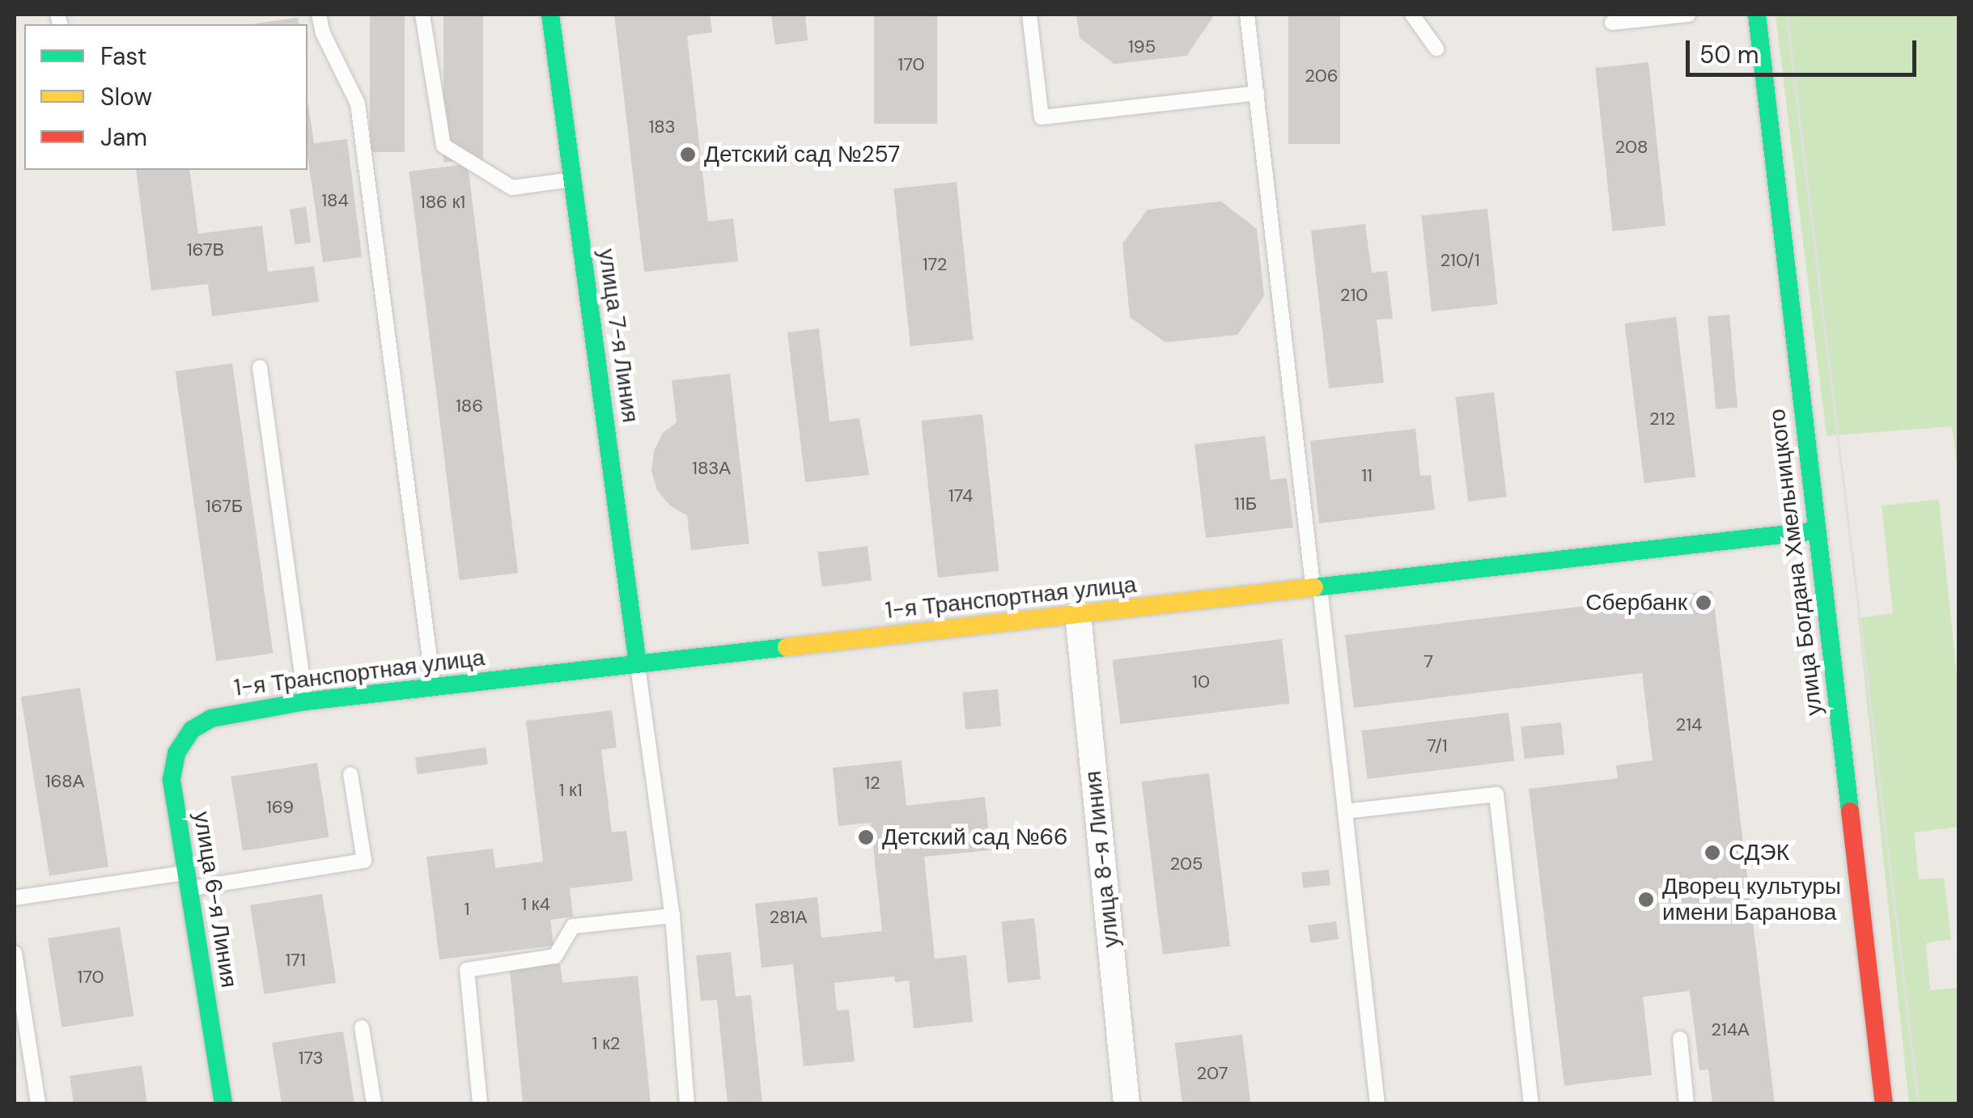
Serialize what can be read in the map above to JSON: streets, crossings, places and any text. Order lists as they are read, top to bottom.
{
  "streets": {
    "street": [
      "улица 7-я Линия",
      "улица Богдана Хмельницкого",
      "1-я Транспортная улица",
      "улица 8-я Линия",
      "улица 6-я Линия"
    ]
  },
  "crossings": [
    ["улица 7-я Линия", "1-я Транспортная улица"],
    ["улица Богдана Хмельницкого", "1-я Транспортная улица"],
    ["1-я Транспортная улица", "улица 8-я Линия"],
    ["1-я Транспортная улица", "улица 6-я Линия"]
  ],
  "places": [
    "Детский сад №257",
    "Сбербанк",
    "Детский сад №66",
    "СДЭК",
    "Дворец культуры имени Баранова"
  ],
  "house_numbers": [
    "195",
    "170",
    "206",
    "183",
    "208",
    "184",
    "186 к1",
    "167В",
    "210/1",
    "172",
    "210",
    "186",
    "212",
    "183А",
    "11",
    "174",
    "11Б",
    "167Б",
    "7",
    "10",
    "214",
    "7/1",
    "168А",
    "12",
    "1 к1",
    "169",
    "205",
    "1 к4",
    "1",
    "281А",
    "171",
    "170",
    "214А",
    "1 к2",
    "173",
    "207"
  ],
  "legend": ["Fast", "Slow", "Jam"],
  "scale_bar": "50 m"
}
